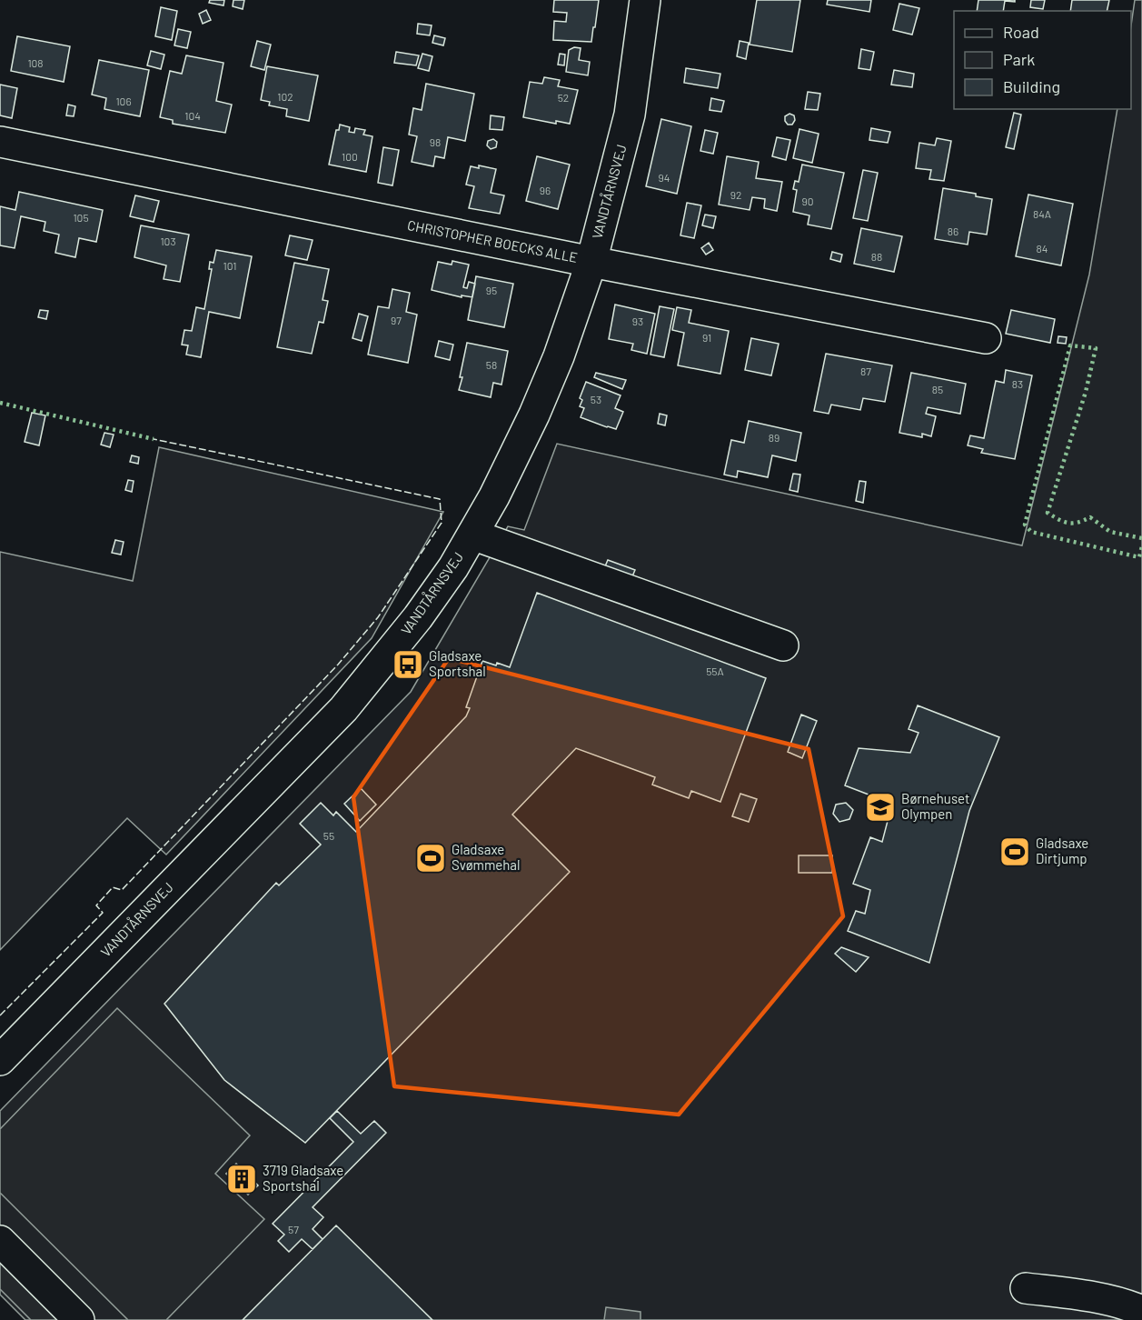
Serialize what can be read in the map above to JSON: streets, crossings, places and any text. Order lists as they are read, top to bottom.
{
  "streets": {
    "street": ["VANDTÅRNSVEJ", "CHRISTOPHER BOECKS ALLE"]
  },
  "crossings": [
    ["VANDTÅRNSVEJ", "CHRISTOPHER BOECKS ALLE"]
  ],
  "places": {
    "bus stop": ["Gladsaxe Sportshal"],
    "school or university": ["Børnehuset Olympen"],
    "sports": ["Gladsaxe Dirtjump", "Gladsaxe Svømmehal"],
    "building": ["3719 Gladsaxe Sportshal"]
  },
  "house_numbers": [
    "108",
    "102",
    "52",
    "106",
    "104",
    "98",
    "100",
    "94",
    "96",
    "92",
    "90",
    "84A",
    "105",
    "86",
    "103",
    "84",
    "88",
    "101",
    "95",
    "97",
    "93",
    "91",
    "58",
    "87",
    "83",
    "85",
    "53",
    "89",
    "55A",
    "55",
    "57"
  ],
  "legend": ["Road", "Park", "Building"]
}
